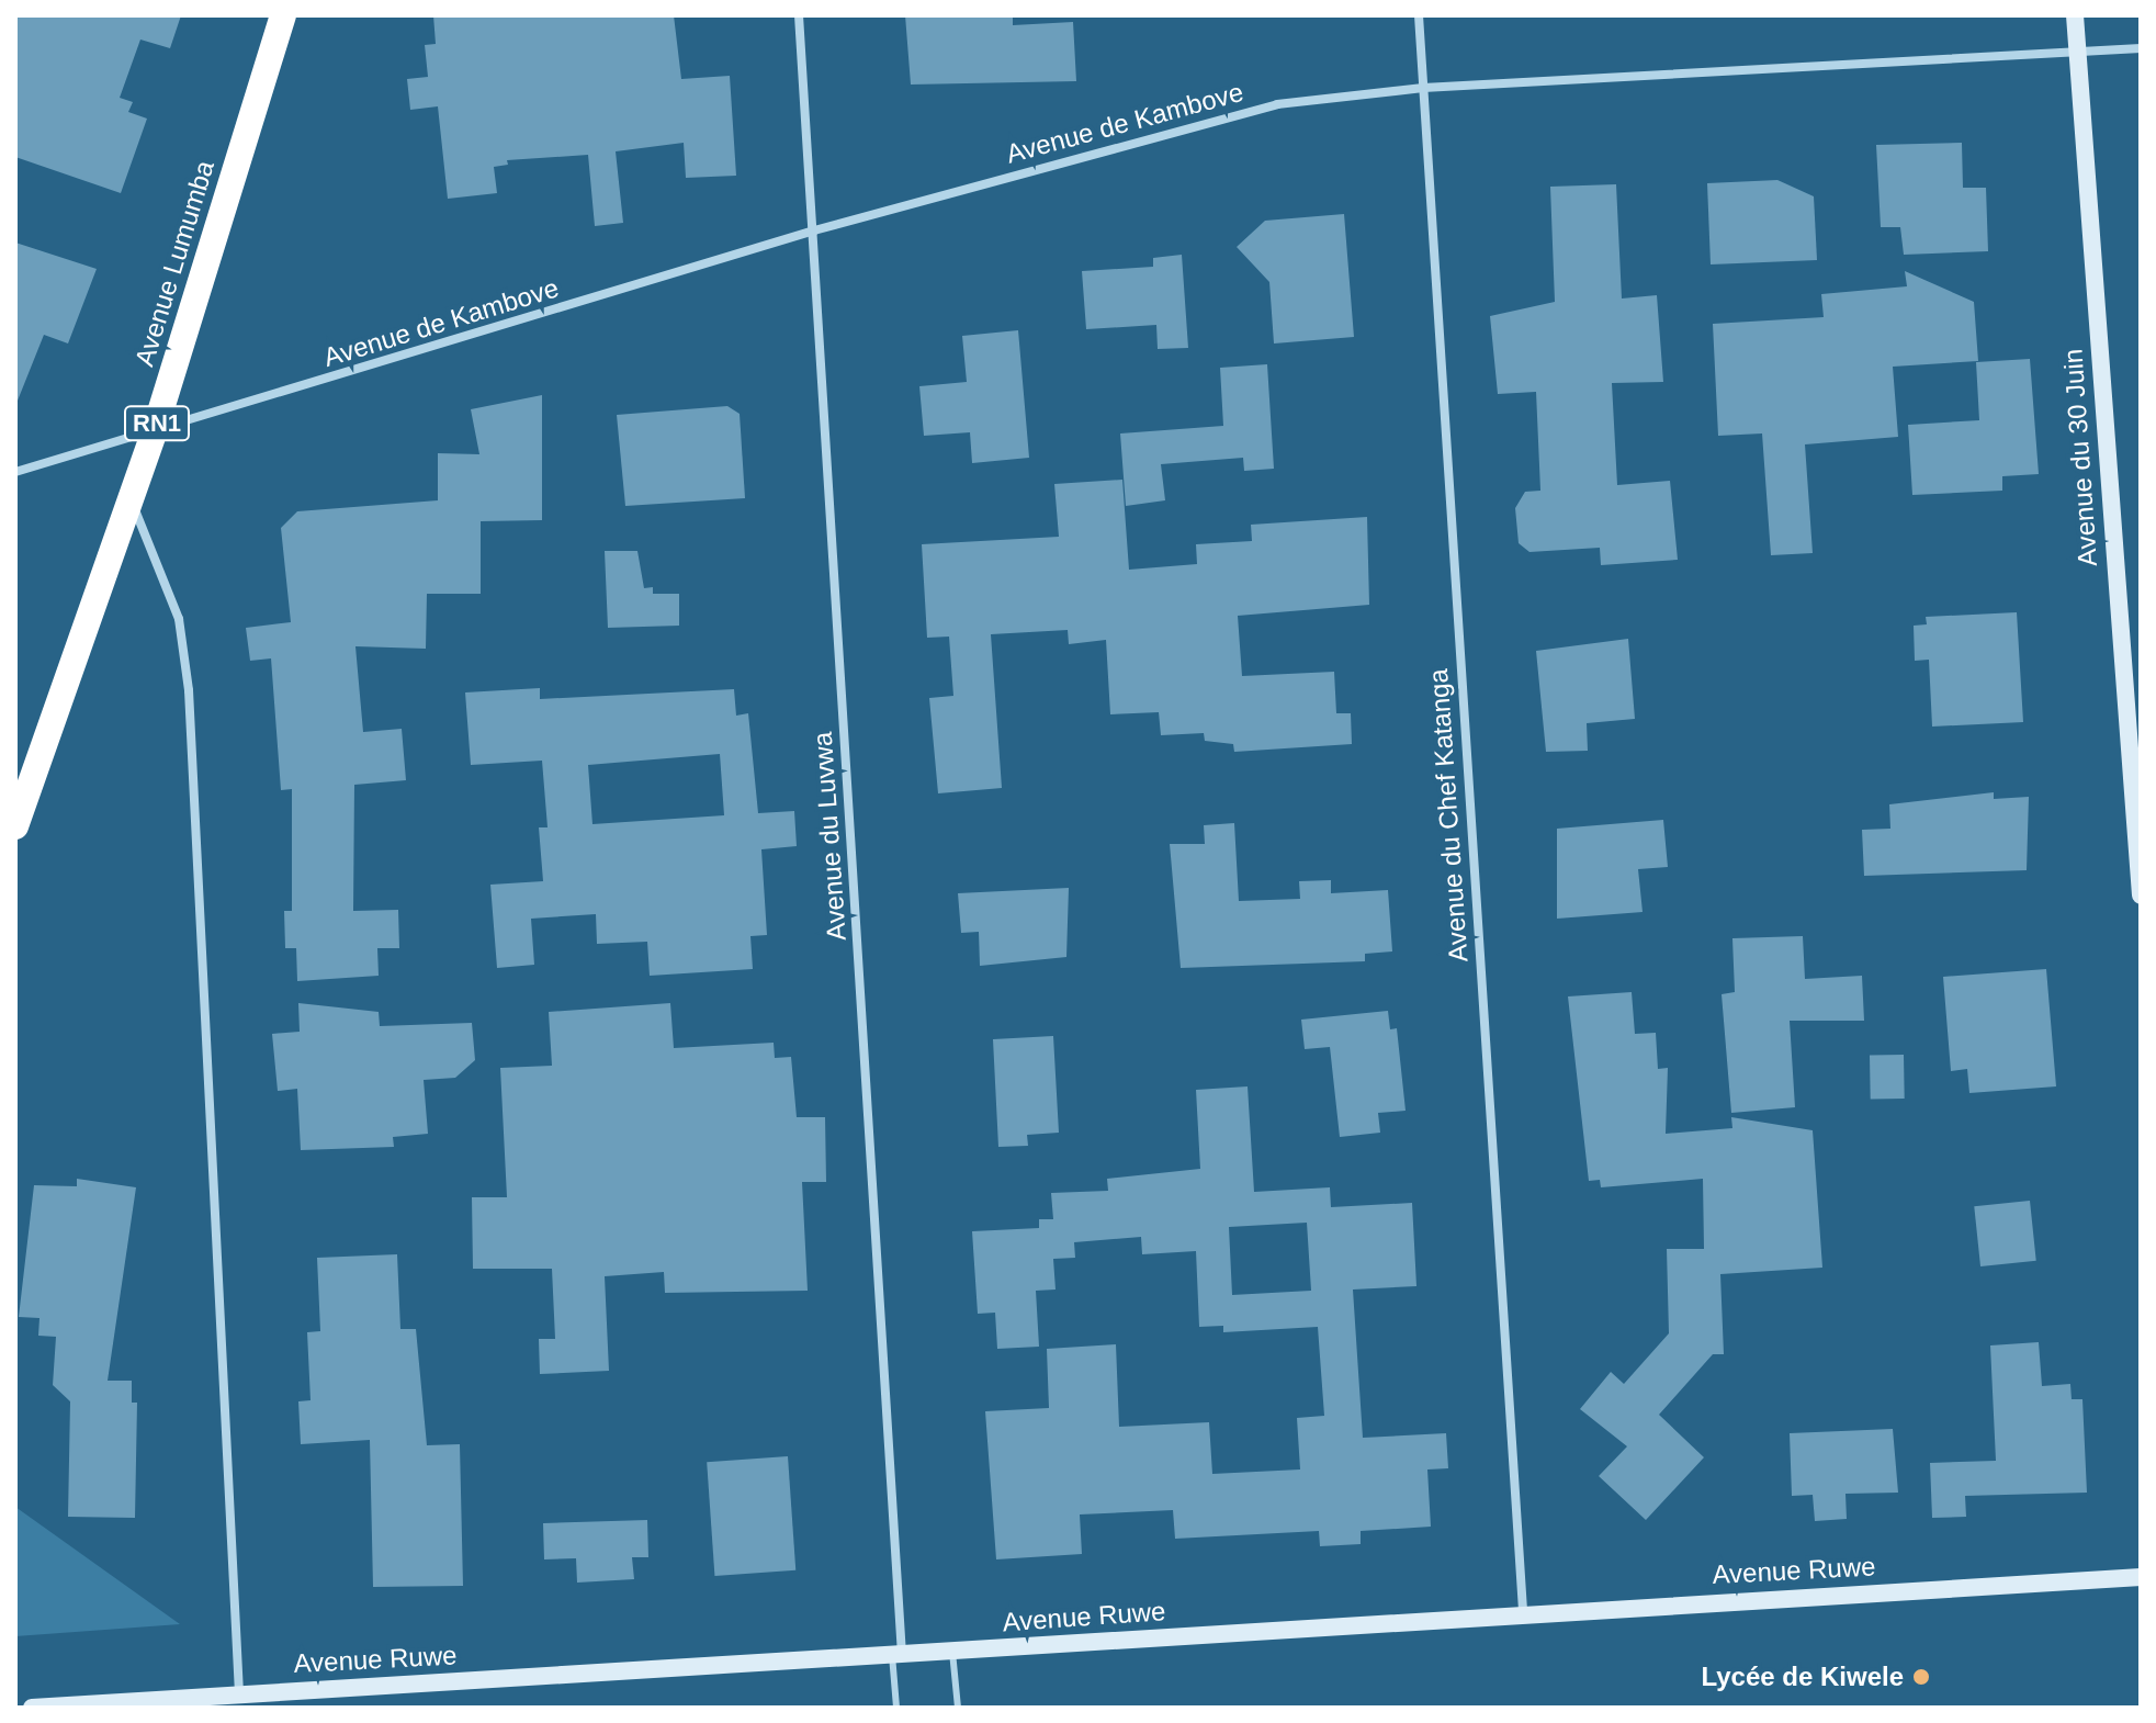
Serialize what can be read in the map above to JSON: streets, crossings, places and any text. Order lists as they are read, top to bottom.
{
  "streets": {
    "highway": ["Avenue Lumumba", "RN1"],
    "street": [
      "Avenue de Kambove",
      "Avenue du 30 Juin",
      "Avenue du Chef Katanga",
      "Avenue du Luvwa",
      "Avenue Ruwe"
    ]
  },
  "crossings": [
    ["Avenue de Kambove", "Avenue Lumumba"],
    ["Avenue de Kambove", "Avenue du 30 Juin"],
    ["Avenue de Kambove", "Avenue du Chef Katanga"],
    ["Avenue de Kambove", "Avenue du Luvwa"],
    ["Avenue du Chef Katanga", "Avenue Ruwe"],
    ["Avenue du Luvwa", "Avenue Ruwe"]
  ],
  "places": ["Lycée de Kiwele"]
}
